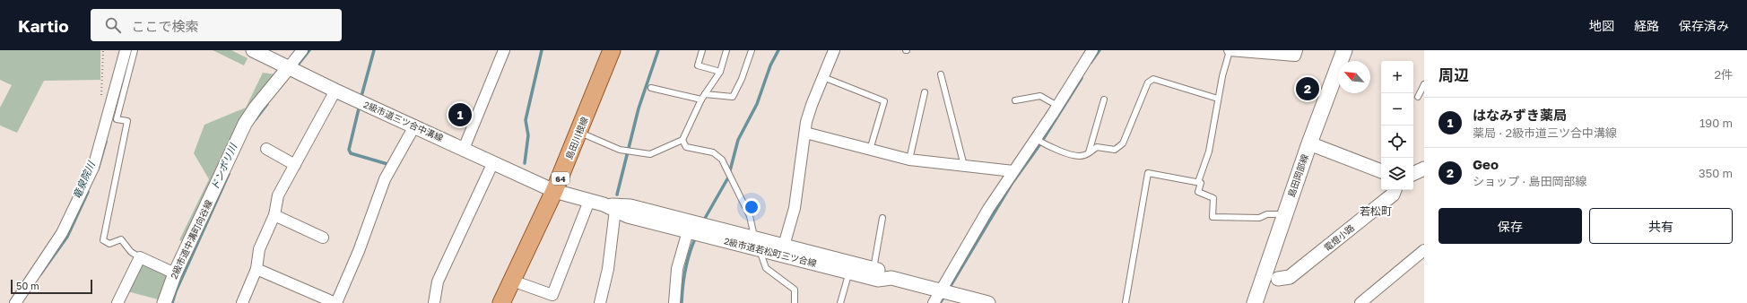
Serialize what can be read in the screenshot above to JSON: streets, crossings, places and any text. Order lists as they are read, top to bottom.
{
  "streets": {
    "main road": ["島田川根線", "島田岡部線", "64"],
    "street": [
      "2級市道三ツ合中溝線",
      "電燈小路",
      "2級市道中溝町向谷線",
      "2級市道若松町三ツ合線"
    ]
  },
  "crossings": [
    ["2級市道三ツ合中溝線", "島田川根線"],
    ["2級市道三ツ合中溝線", "2級市道中溝町向谷線"],
    ["2級市道三ツ合中溝線", "2級市道若松町三ツ合線"],
    ["島田川根線", "2級市道若松町三ツ合線"]
  ],
  "districts": ["若松町"],
  "water": ["ドンボリ川", "竜泉院川"],
  "scale_bar": "50 m",
  "north": "top left",
  "page": {
    "header": "Kartio",
    "search": "ここで検索",
    "nav": ["地図", "経路", "保存済み"],
    "heading": ["周辺", "2件"],
    "map_buttons": ["+", "−"],
    "pins": ["2", "1"],
    "list": [
      {
        "mark": "1",
        "name": "はなみずき薬局",
        "note": "薬局 · 2級市道三ツ合中溝線",
        "value": "190 m"
      },
      {
        "mark": "2",
        "name": "Geo",
        "note": "ショップ · 島田岡部線",
        "value": "350 m"
      }
    ],
    "buttons": ["保存", "共有"],
    "scale": "50 m"
  }
}
